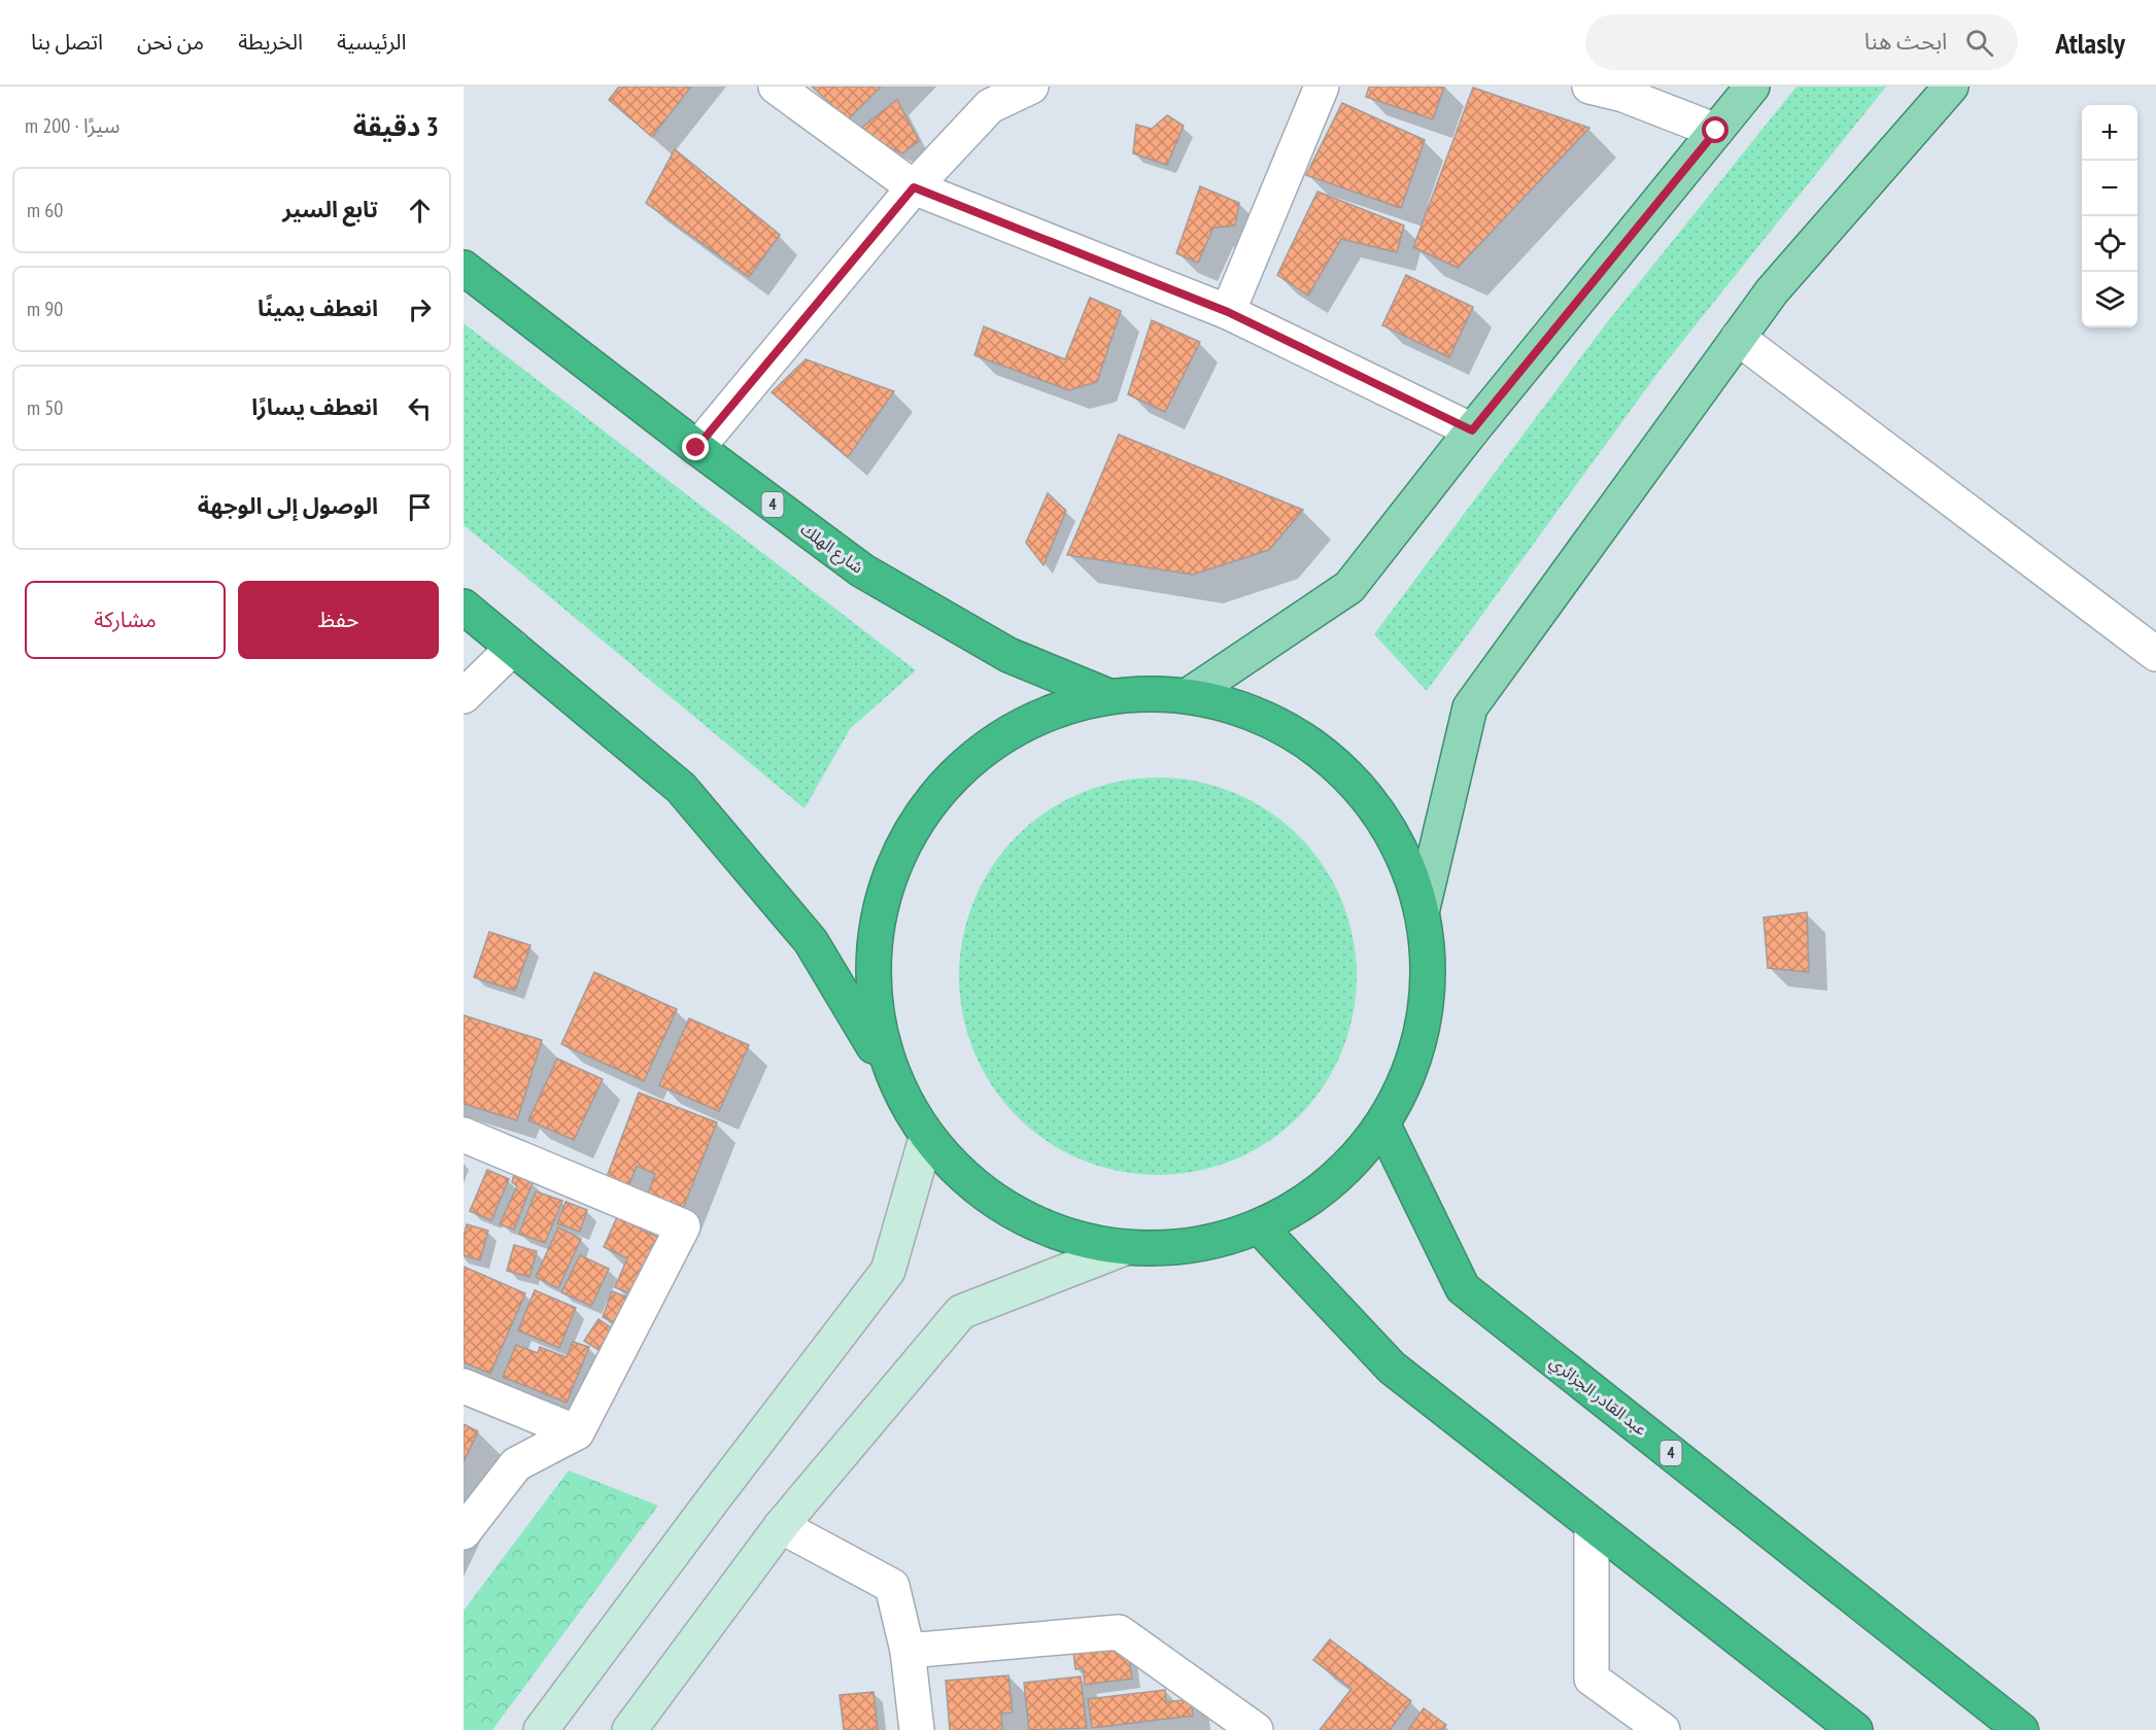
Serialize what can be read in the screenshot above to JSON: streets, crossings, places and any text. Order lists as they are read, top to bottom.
{
  "streets": {
    "highway": ["4", "شارع الهلك", "عبد القادر الجزائري"]
  },
  "page": {
    "header": "Atlasly",
    "search": "ابحث هنا",
    "nav": [
      "الرئيسية",
      "الخريطة",
      "من نحن",
      "اتصل بنا"
    ],
    "heading": ["3 دقيقة", "سيرًا · 200 m"],
    "map_buttons": ["+", "−"],
    "list": [
      ["تابع السير", "60 m"],
      ["انعطف يمينًا", "90 m"],
      ["انعطف يسارًا", "50 m"],
      "الوصول إلى الوجهة"
    ],
    "buttons": ["حفظ", "مشاركة"]
  }
}
